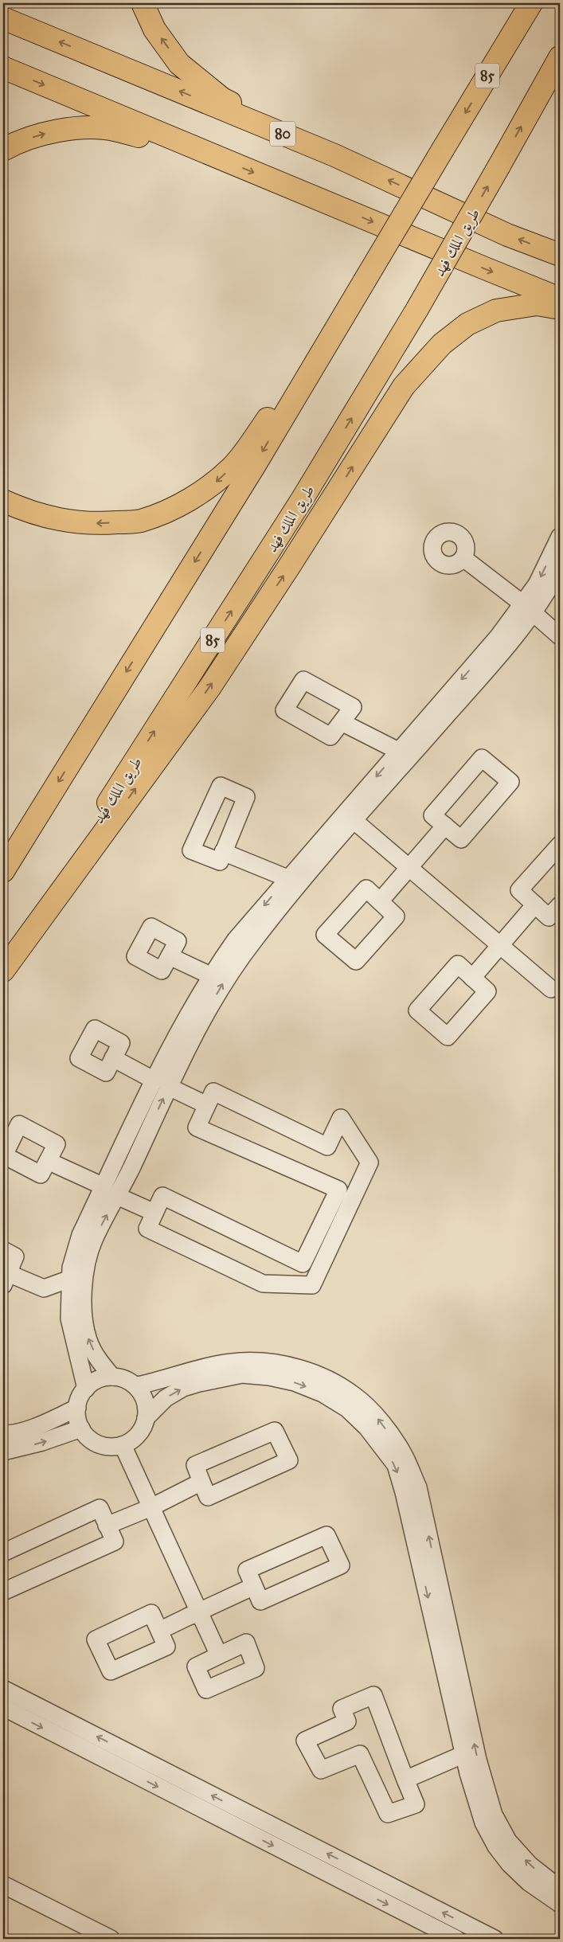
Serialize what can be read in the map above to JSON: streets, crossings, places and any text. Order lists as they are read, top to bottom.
{
  "streets": {
    "highway": ["85", "80", "طريق الملك فهد"]
  }
}
